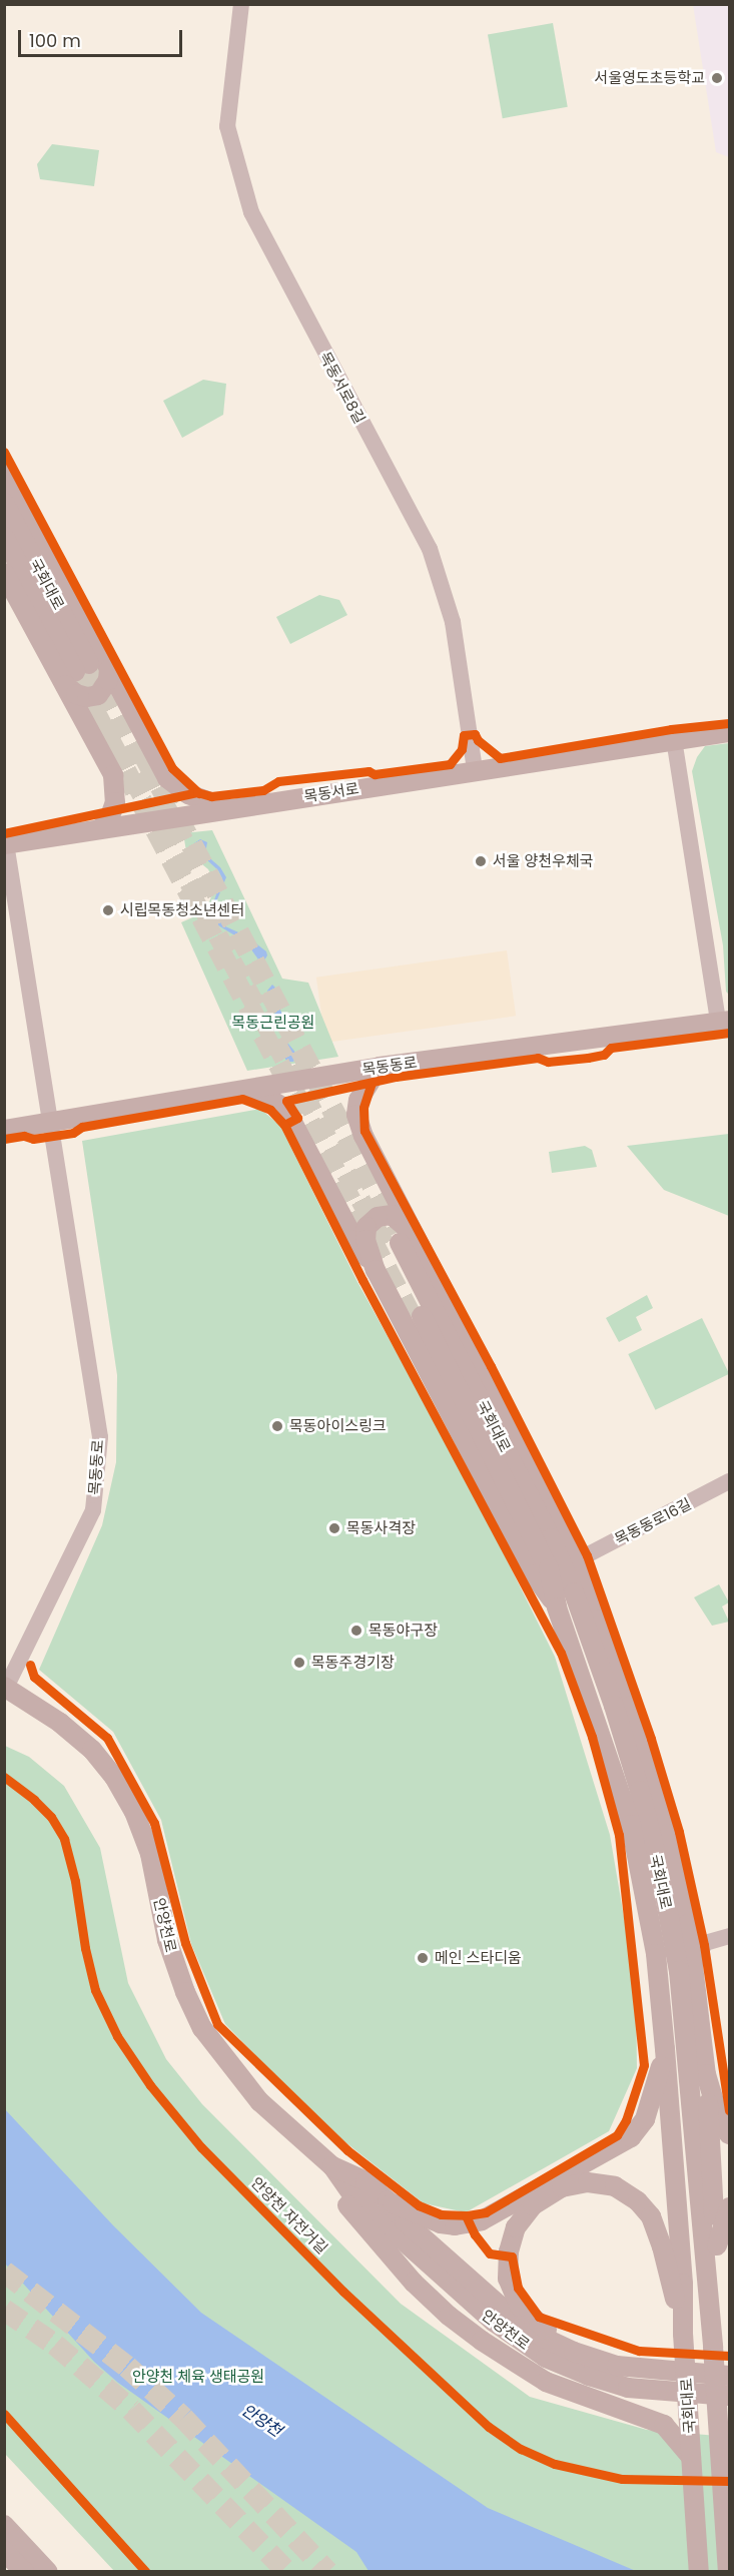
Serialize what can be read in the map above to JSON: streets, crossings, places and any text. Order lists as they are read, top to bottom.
{
  "streets": {
    "main road": [
      "국회대로",
      "목동서로",
      "목동동로",
      "안양천로"
    ],
    "street": ["목동서로8길", "목동동로16길"],
    "cycle path": ["안양천 자전거길"]
  },
  "crossings": [
    ["목동서로8길", "목동서로"],
    ["목동동로", "안양천로"]
  ],
  "water": ["안양천"],
  "parks": ["목동근린공원", "안양천 체육 생태공원"],
  "places": [
    "서울영도초등학교",
    "서울 양천우체국",
    "시립목동청소년센터",
    "목동아이스링크",
    "목동사격장",
    "목동야구장",
    "목동주경기장",
    "메인 스타디움"
  ],
  "scale_bar": "100 m"
}
